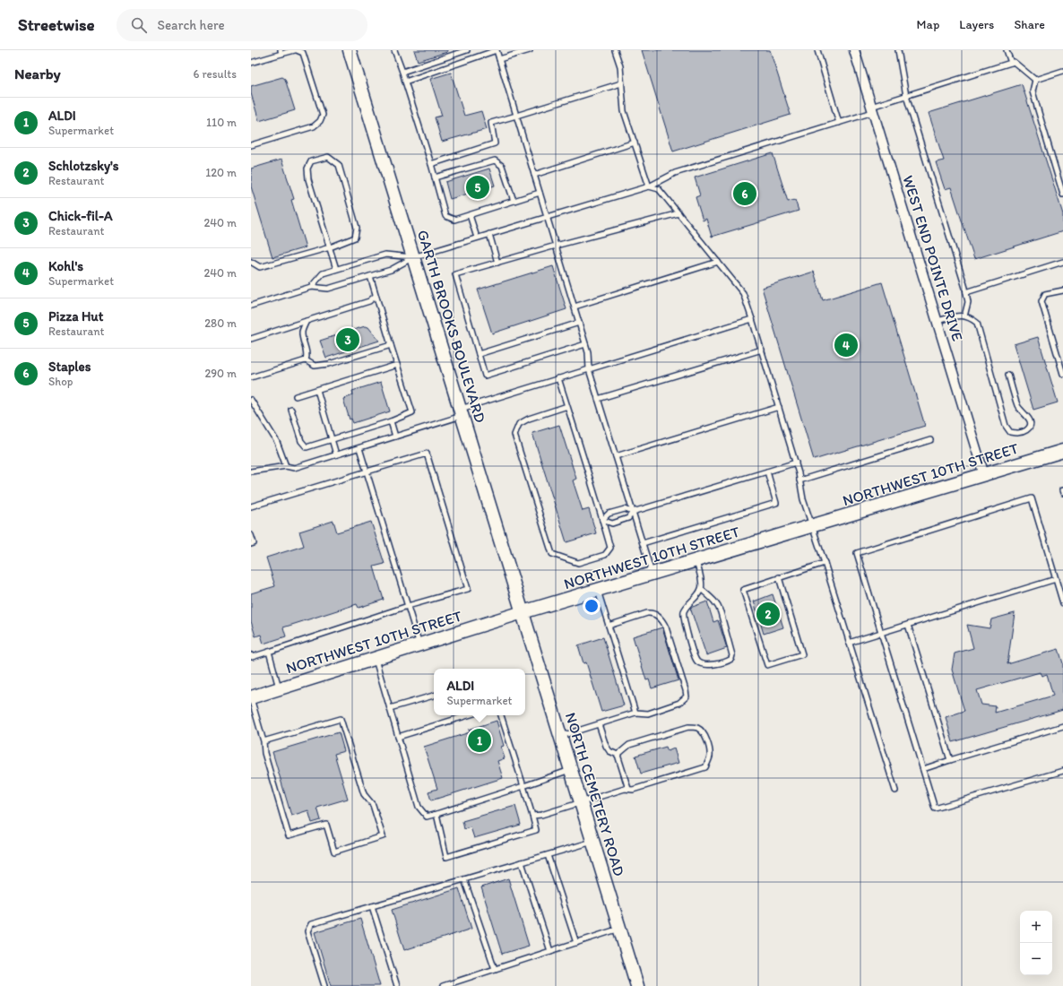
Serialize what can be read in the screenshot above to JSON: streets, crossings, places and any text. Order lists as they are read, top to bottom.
{
  "streets": {
    "street": [
      "WEST END POINTE DRIVE",
      "GARTH BROOKS BOULEVARD",
      "NORTHWEST 10TH STREET",
      "NORTH CEMETERY ROAD"
    ]
  },
  "crossings": [
    ["WEST END POINTE DRIVE", "NORTHWEST 10TH STREET"],
    ["GARTH BROOKS BOULEVARD", "NORTHWEST 10TH STREET"],
    ["GARTH BROOKS BOULEVARD", "NORTH CEMETERY ROAD"],
    ["NORTHWEST 10TH STREET", "NORTH CEMETERY ROAD"]
  ],
  "page": {
    "header": "Streetwise",
    "search": "Search here",
    "nav": ["Map", "Layers", "Share"],
    "heading": ["Nearby", "6 results"],
    "list": [
      {
        "mark": "1",
        "name": "ALDI",
        "note": "Supermarket",
        "value": "110 m"
      },
      {
        "mark": "2",
        "name": "Schlotzsky's",
        "note": "Restaurant",
        "value": "120 m"
      },
      {
        "mark": "3",
        "name": "Chick-fil-A",
        "note": "Restaurant",
        "value": "240 m"
      },
      {
        "mark": "4",
        "name": "Kohl's",
        "note": "Supermarket",
        "value": "240 m"
      },
      {
        "mark": "5",
        "name": "Pizza Hut",
        "note": "Restaurant",
        "value": "280 m"
      },
      {
        "mark": "6",
        "name": "Staples",
        "note": "Shop",
        "value": "290 m"
      }
    ],
    "pins": [
      "5",
      "6",
      "3",
      "4",
      "2",
      "1"
    ],
    "popup": ["ALDI", "Supermarket"],
    "map_buttons": ["+", "−"]
  }
}
